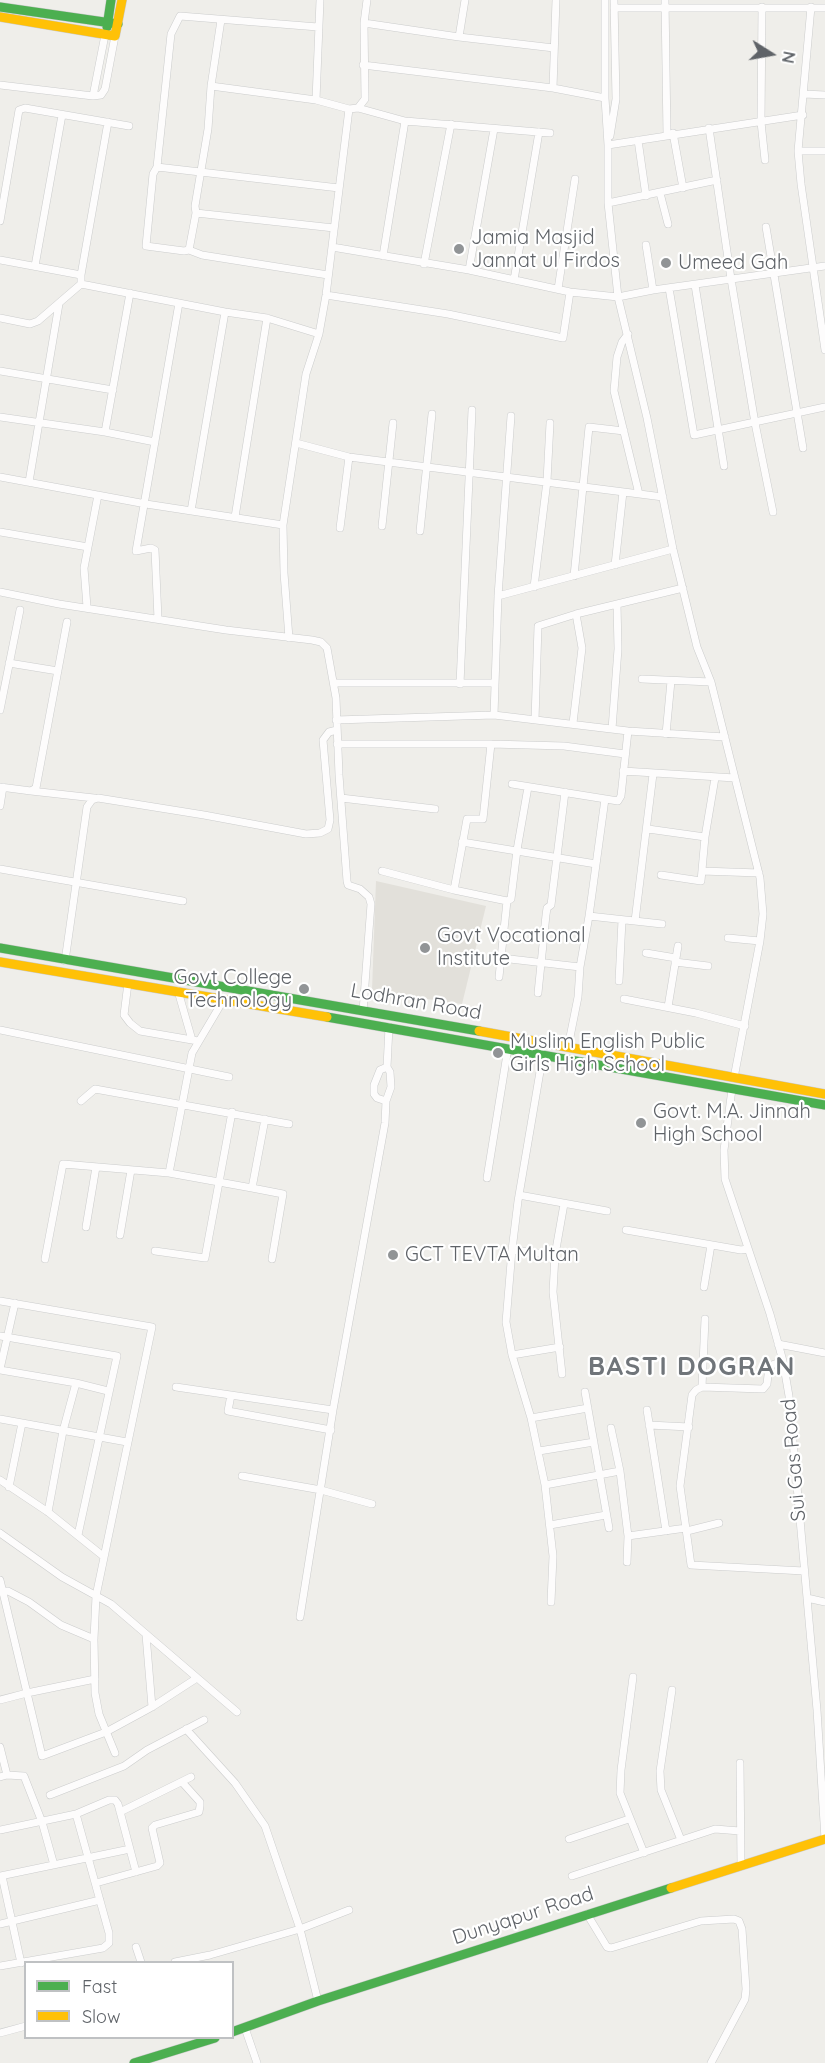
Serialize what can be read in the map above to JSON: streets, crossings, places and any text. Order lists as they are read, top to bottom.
{
  "streets": {
    "main road": ["Lodhran Road", "Dunyapur Road"],
    "street": ["Sui Gas Road"]
  },
  "crossings": [
    ["Lodhran Road", "Sui Gas Road"],
    ["Sui Gas Road", "Dunyapur Road"]
  ],
  "districts": ["BASTI DOGRAN"],
  "places": [
    "Jamia Masjid Jannat ul Firdos",
    "Umeed Gah",
    "Govt Vocational Institute",
    "Govt College Technology",
    "Muslim English Public Girls High School",
    "Govt. M.A. Jinnah High School",
    "GCT TEVTA Multan"
  ],
  "legend": ["Fast", "Slow"],
  "north": "right"
}
